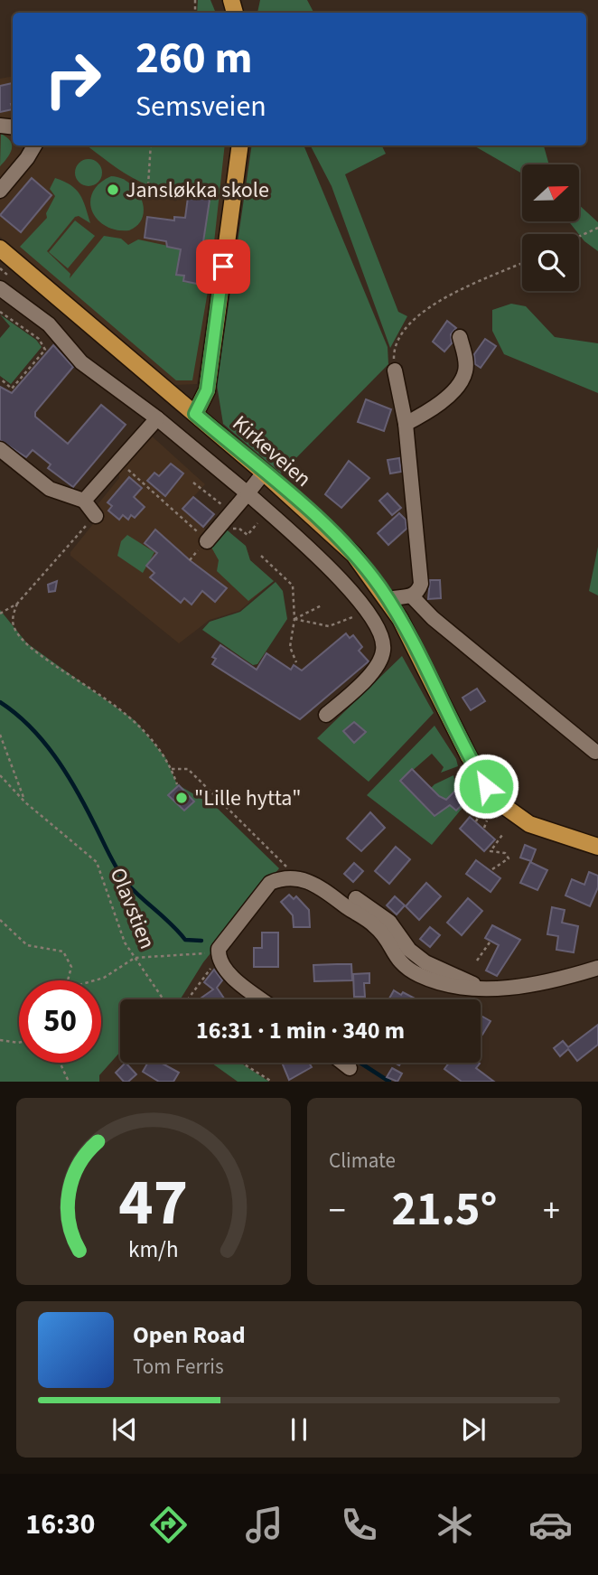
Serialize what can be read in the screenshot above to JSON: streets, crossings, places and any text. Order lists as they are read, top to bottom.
{
  "streets": {
    "main road": ["Kirkeveien"],
    "path": ["Olavstien"]
  },
  "places": ["Jansløkka skole", "\"Lille hytta\""],
  "north": "right",
  "page": {
    "turn": ["260 m", "Semsveien"],
    "limit": "50",
    "trip": "16:31 · 1 min · 340 m",
    "tile": "Climate",
    "heat": ["−", "21.5°", "+"],
    "song": ["Open Road", "Tom Ferris"],
    "tabs": "16:30",
    "gauge": ["47", "km/h"]
  }
}
